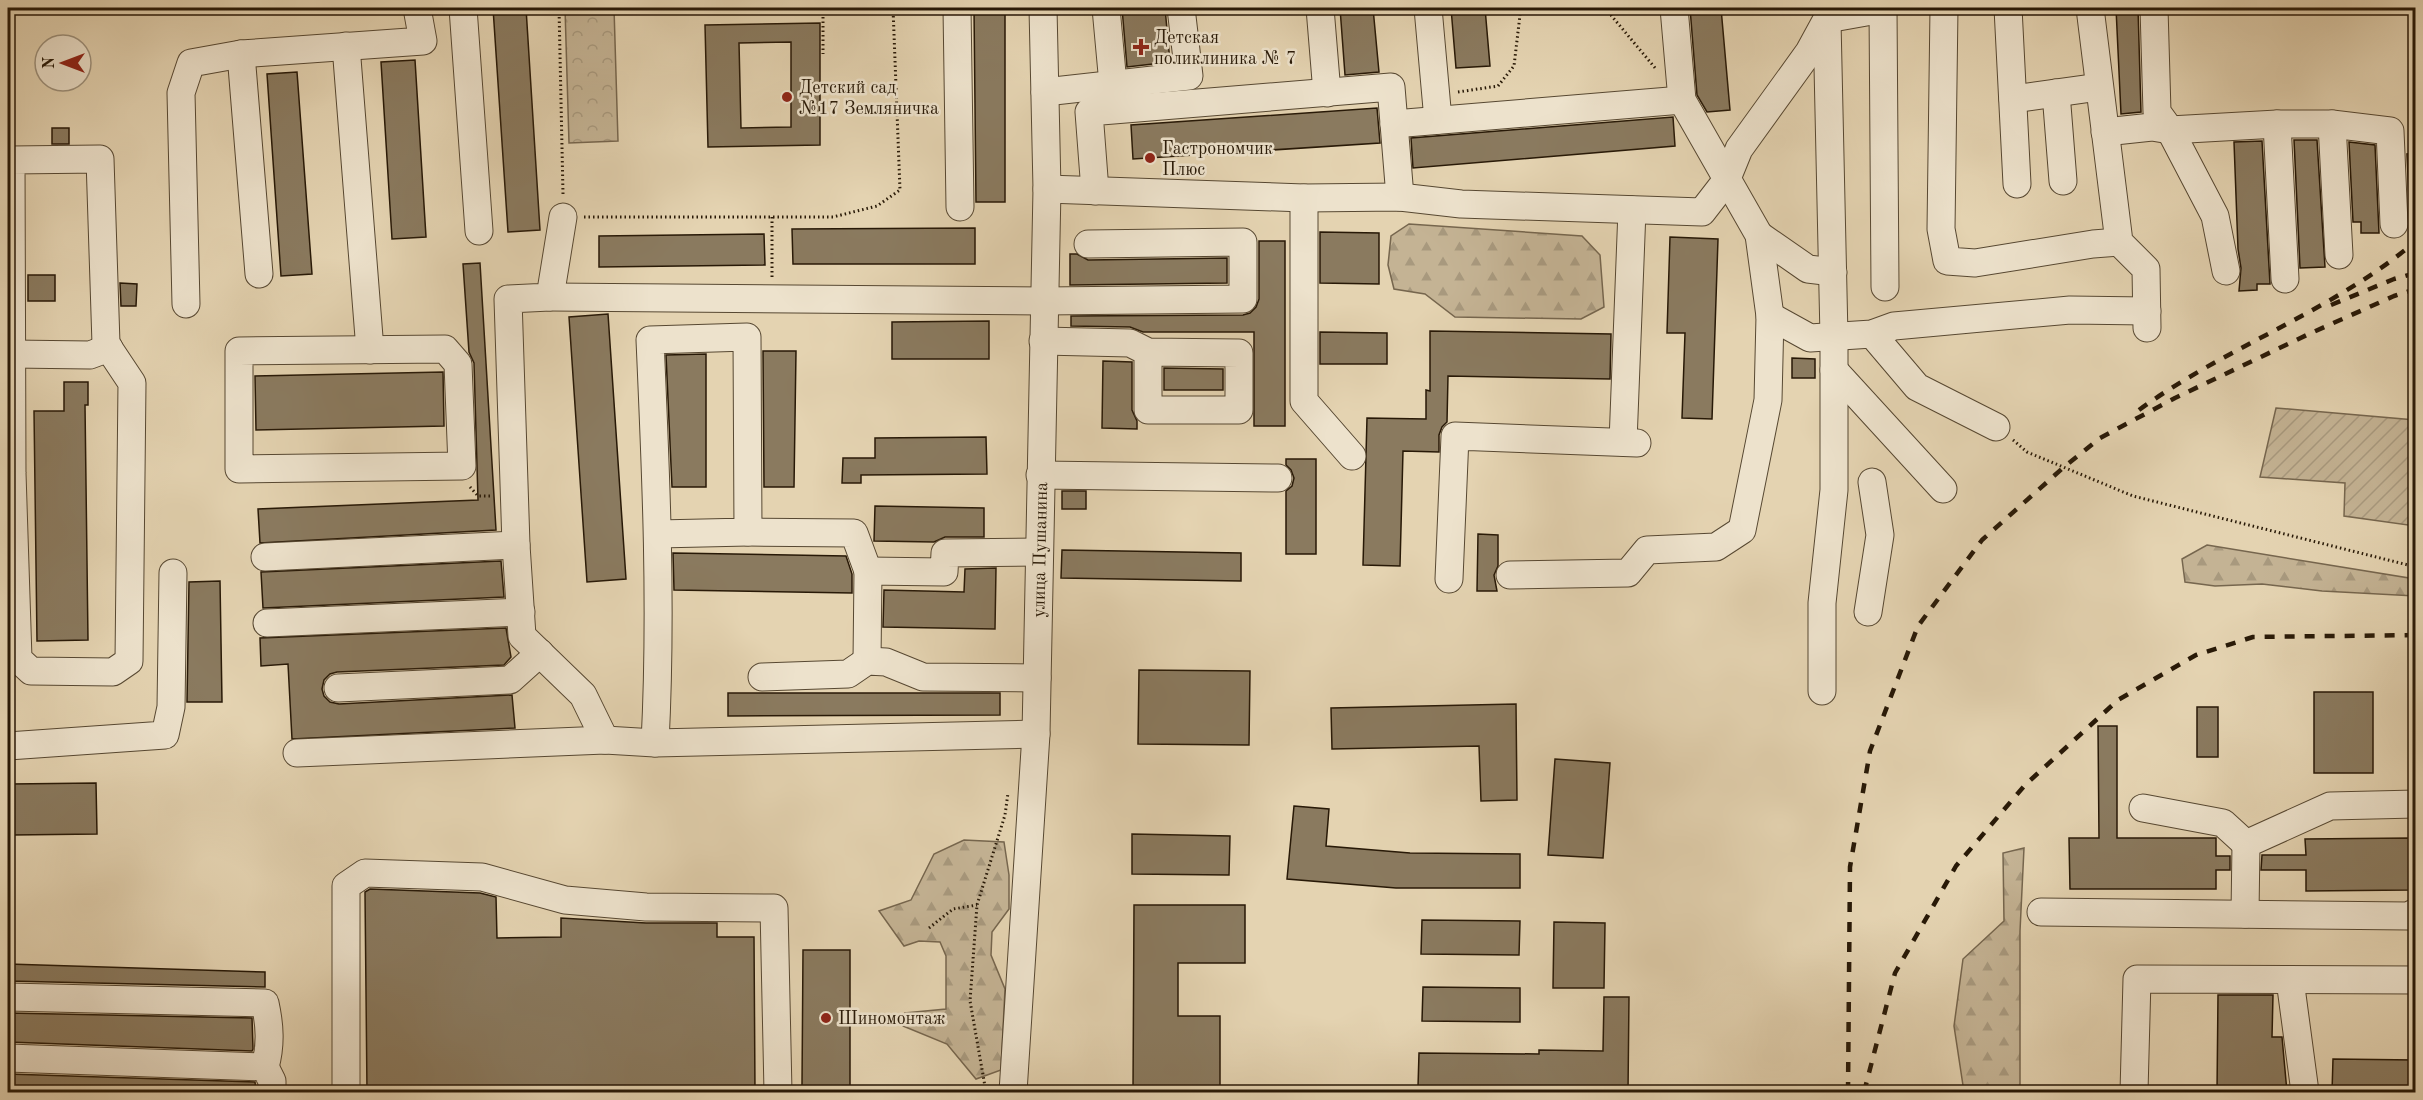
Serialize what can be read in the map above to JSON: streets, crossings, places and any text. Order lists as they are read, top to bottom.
{
  "streets": {
    "street": ["улица Пушанина"]
  },
  "places": {
    "health": ["Детская поликлиника № 7"],
    "other": ["Детский сад №17 Земляничка", "Гастрономчик Плюс", "Шиномонтаж"]
  },
  "north": "left"
}
